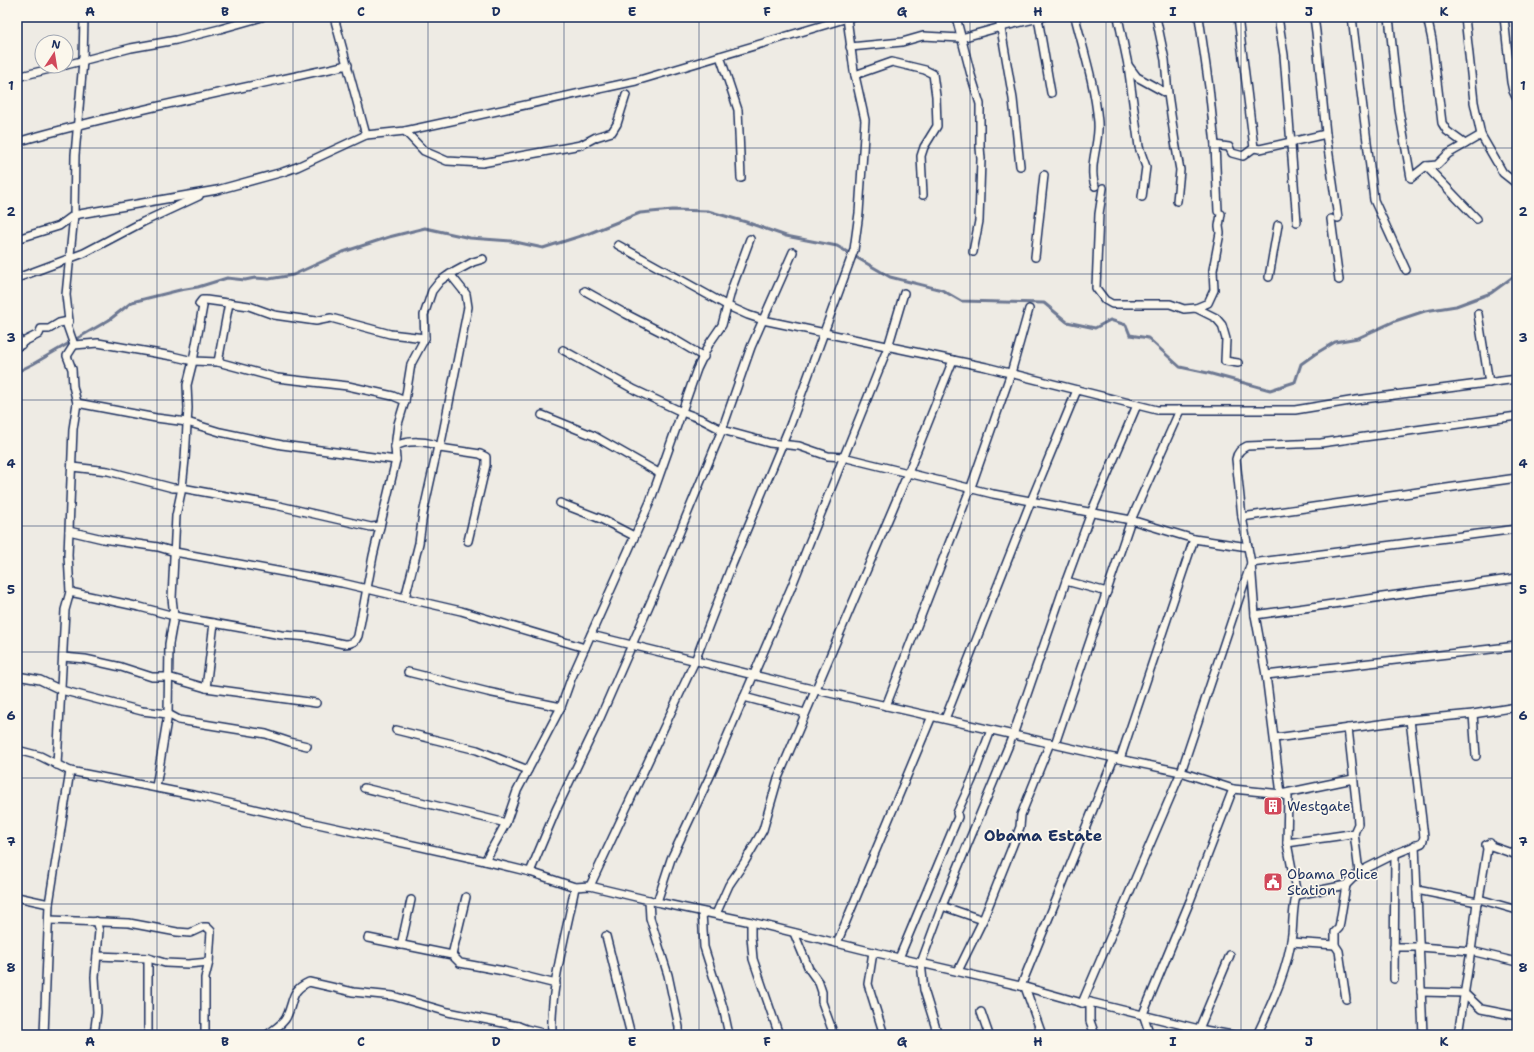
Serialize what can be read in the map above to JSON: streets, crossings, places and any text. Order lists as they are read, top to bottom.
{
  "districts": ["Obama Estate"],
  "places": {
    "building": ["Westgate"],
    "public building": ["Obama Police Station"]
  },
  "north": "top",
  "grid": {
    "columns": [
      "A",
      "B",
      "C",
      "D",
      "E",
      "F",
      "G",
      "H",
      "I",
      "J",
      "K"
    ],
    "rows": [
      "1",
      "2",
      "3",
      "4",
      "5",
      "6",
      "7",
      "8"
    ]
  }
}
